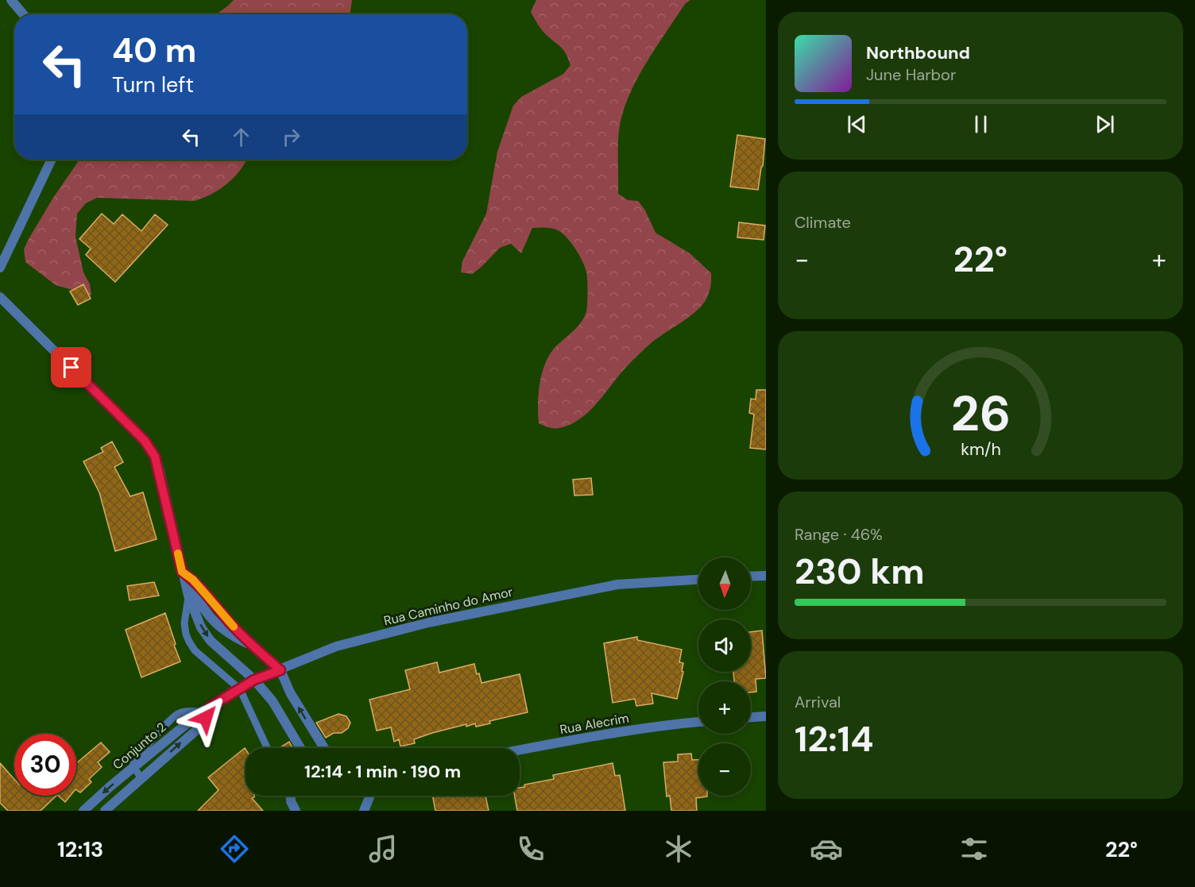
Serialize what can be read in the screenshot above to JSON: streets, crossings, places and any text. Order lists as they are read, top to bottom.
{
  "streets": {
    "street": ["Rua Caminho do Amor", "Rua Alecrim", "Conjunto 2"]
  },
  "crossings": [
    ["Rua Caminho do Amor", "Conjunto 2"]
  ],
  "north": "bottom",
  "page": {
    "turn": ["40 m", "Turn left"],
    "song": ["Northbound", "June Harbor"],
    "tile": [
      "Climate",
      ["Range · 46%", "230 km"],
      ["Arrival", "12:14"]
    ],
    "heat": ["−", "22°", "+"],
    "map_buttons": ["+", "−"],
    "limit": "30",
    "trip": "12:14 · 1 min · 190 m",
    "tabs": ["12:13", "22°"],
    "gauge": ["26", "km/h"]
  }
}
